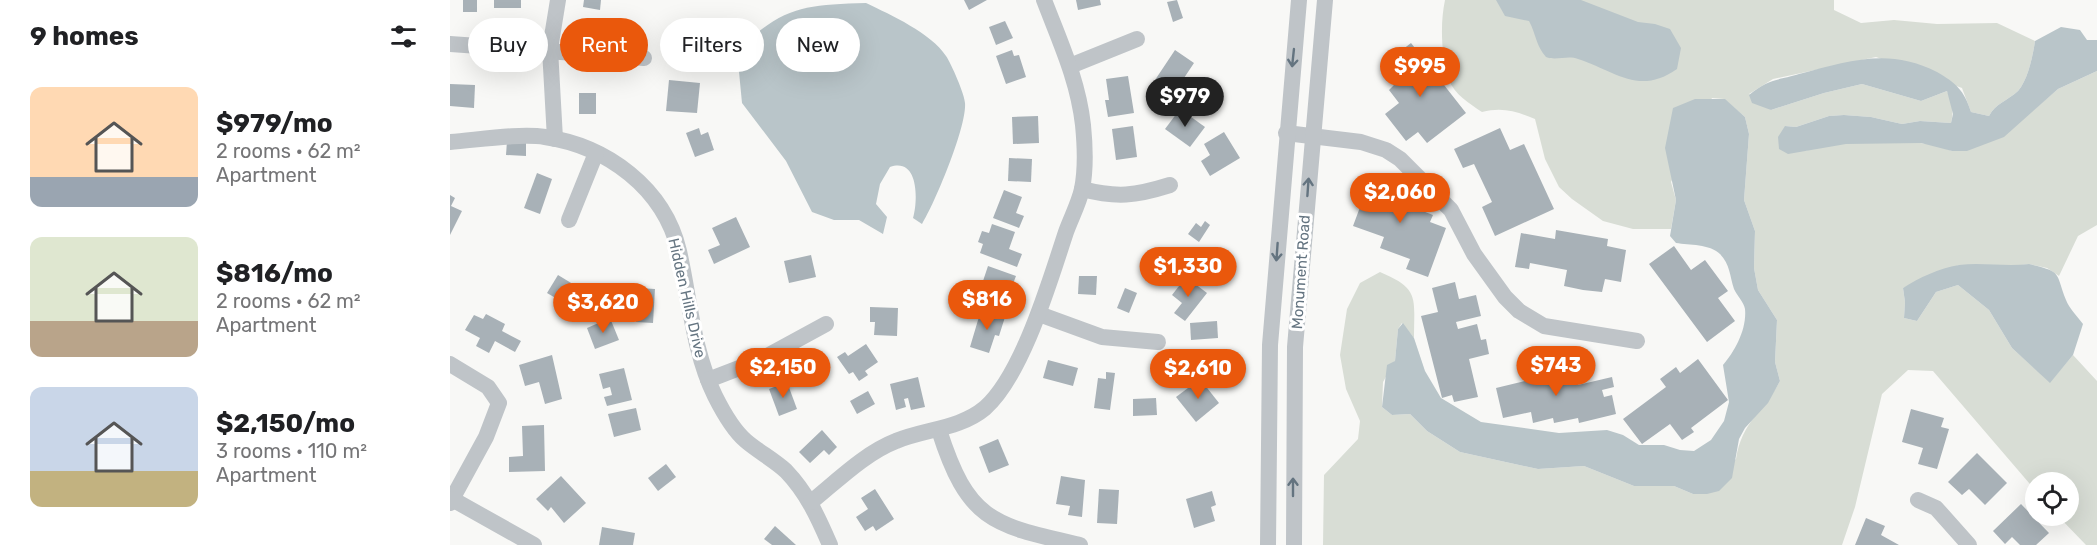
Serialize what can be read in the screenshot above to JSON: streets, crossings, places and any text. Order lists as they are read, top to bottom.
{
  "streets": {
    "street": ["Monument Road", "Hidden Hills Drive"]
  },
  "page": {
    "heading": "9 homes",
    "chip": [
      "Buy",
      "Rent",
      "Filters",
      "New"
    ],
    "price": [
      "$995",
      "$979",
      "$2,060",
      "$1,330",
      "$816",
      "$3,620",
      "$743",
      "$2,150",
      "$2,610"
    ],
    "list": [
      {
        "name": "$979/mo",
        "note": "2 rooms · 62 m² · Apartment"
      },
      {
        "name": "$816/mo",
        "note": "2 rooms · 62 m² · Apartment"
      },
      {
        "name": "$2,150/mo",
        "note": "3 rooms · 110 m² · Apartment"
      }
    ]
  }
}
